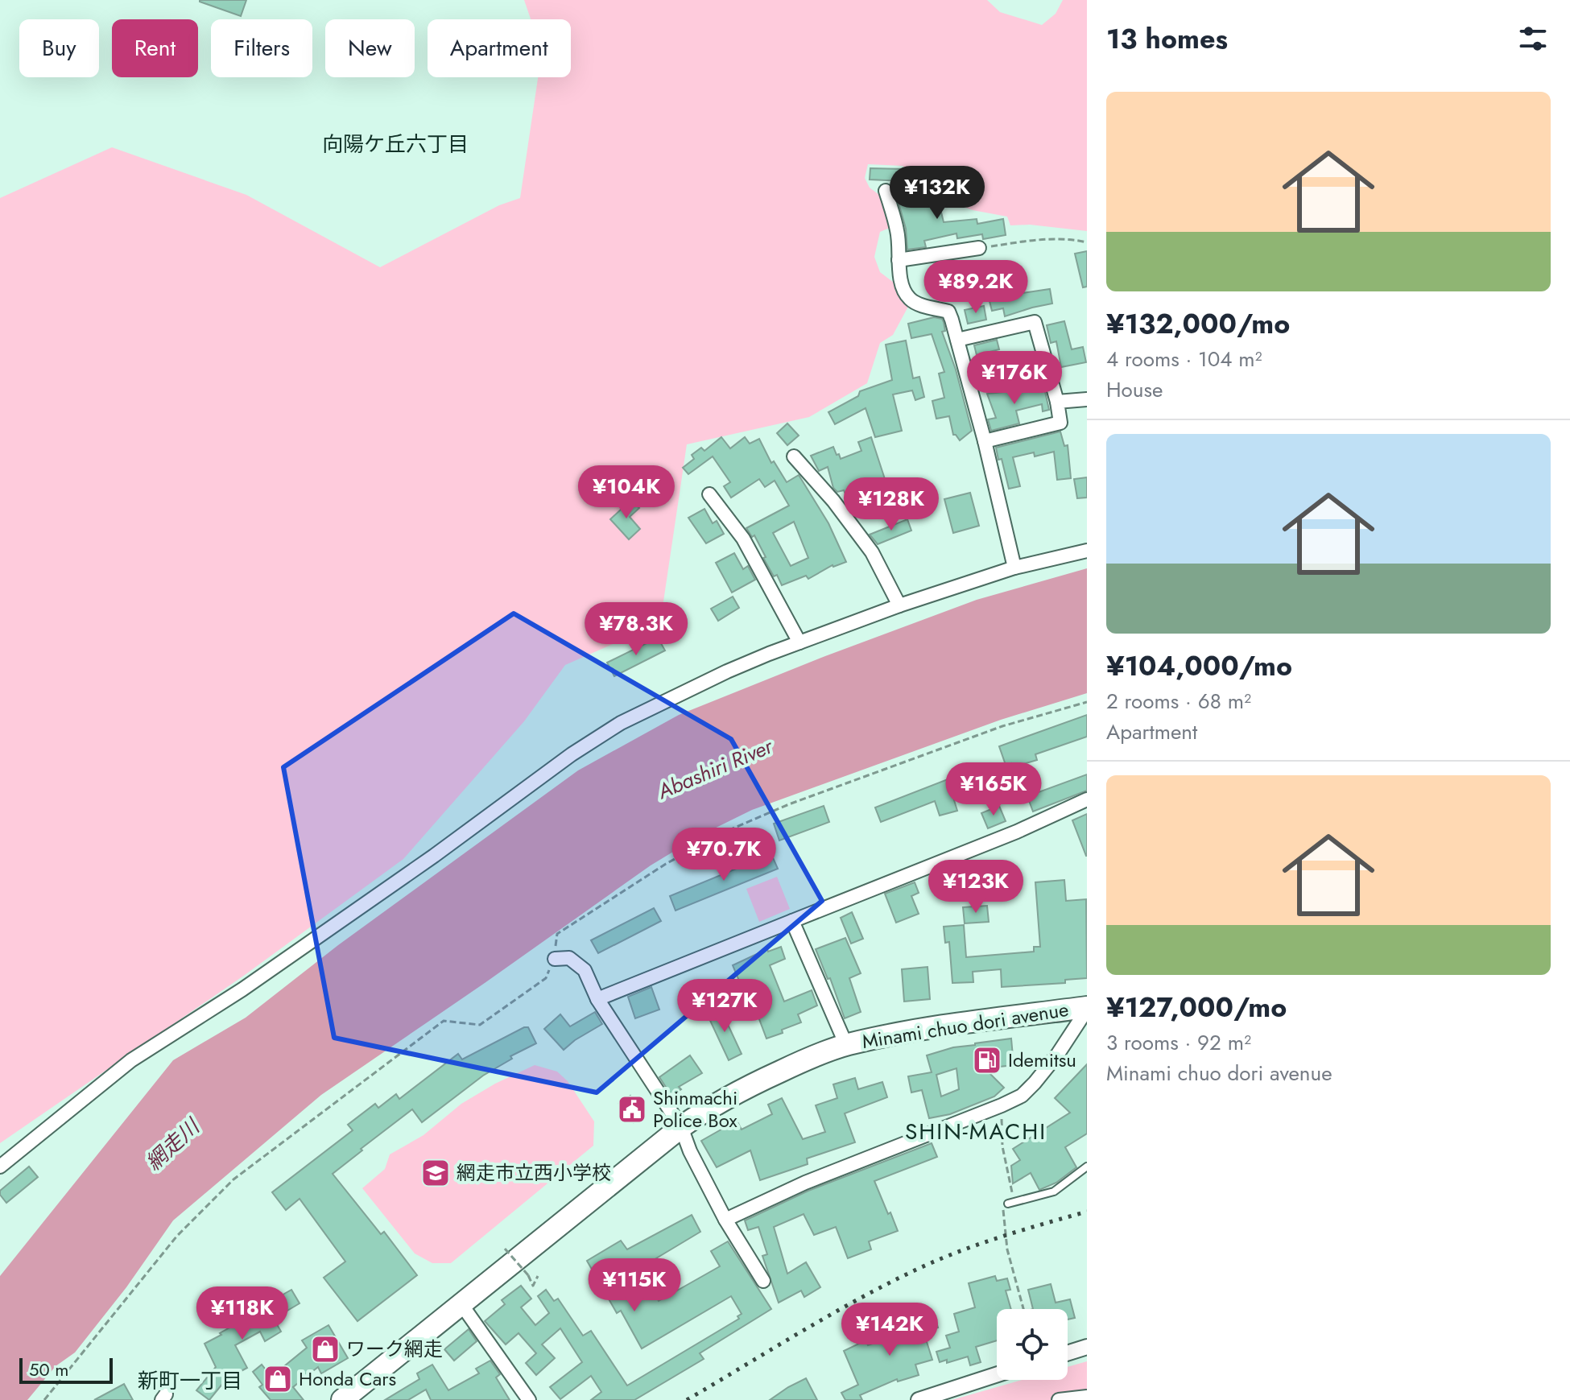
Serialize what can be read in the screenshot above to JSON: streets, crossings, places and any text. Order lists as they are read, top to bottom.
{
  "streets": {
    "highway": ["Minami chuo dori avenue"]
  },
  "districts": ["向陽ケ丘六丁目", "SHIN-MACHI", "新町一丁目"],
  "water": ["Abashiri River", "網走川"],
  "places": {
    "fuel station": ["Idemitsu"],
    "public building": ["Shinmachi Police Box"],
    "school or university": ["網走市立西小学校"],
    "shop": ["ワーク網走", "Honda Cars"]
  },
  "scale_bar": "50 m",
  "page": {
    "heading": "13 homes",
    "chip": [
      "Buy",
      "Rent",
      "Filters",
      "New",
      "Apartment"
    ],
    "list": [
      {
        "name": "¥132,000/mo",
        "note": "4 rooms · 104 m² · House"
      },
      {
        "name": "¥104,000/mo",
        "note": "2 rooms · 68 m² · Apartment"
      },
      {
        "name": "¥127,000/mo",
        "note": "3 rooms · 92 m² · Minami chuo dori avenue"
      }
    ],
    "price": [
      "¥132K",
      "¥89.2K",
      "¥176K",
      "¥104K",
      "¥128K",
      "¥78.3K",
      "¥165K",
      "¥70.7K",
      "¥123K",
      "¥127K",
      "¥115K",
      "¥118K",
      "¥142K"
    ],
    "scale": "50 m"
  }
}
